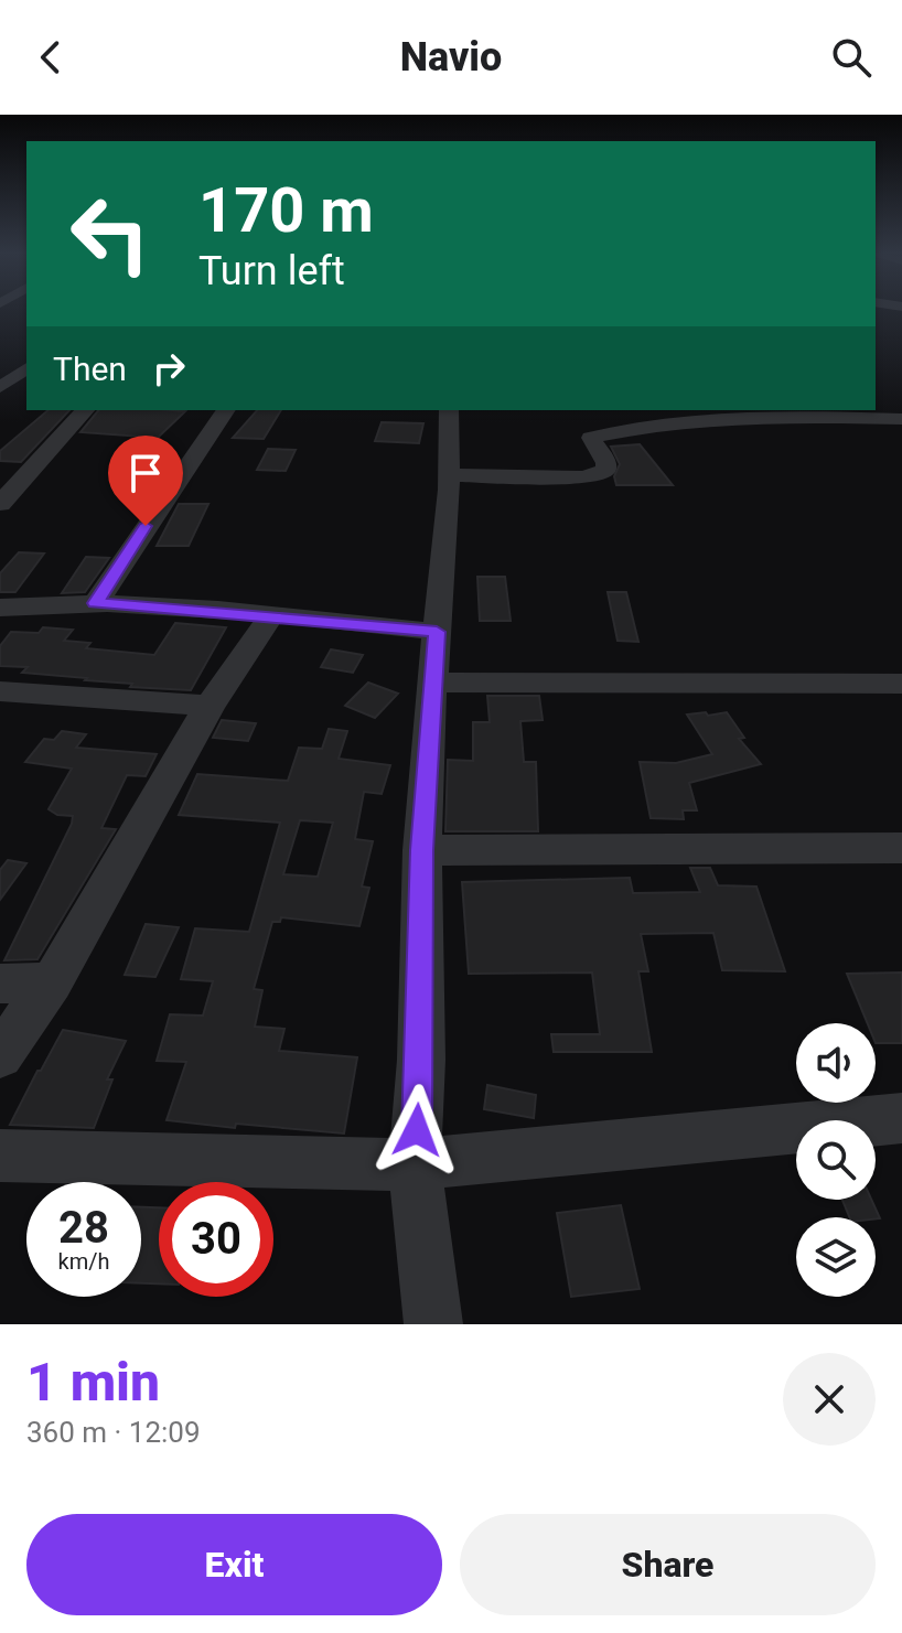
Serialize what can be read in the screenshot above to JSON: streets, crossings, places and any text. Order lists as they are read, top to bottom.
{
  "page": {
    "header": "Navio",
    "turn": ["170 m", "Turn left"],
    "then": "Then",
    "speed": "28 km/h",
    "limit": "30",
    "heading": ["1 min", "360 m · 12:09"],
    "buttons": ["Exit", "Share"]
  }
}
